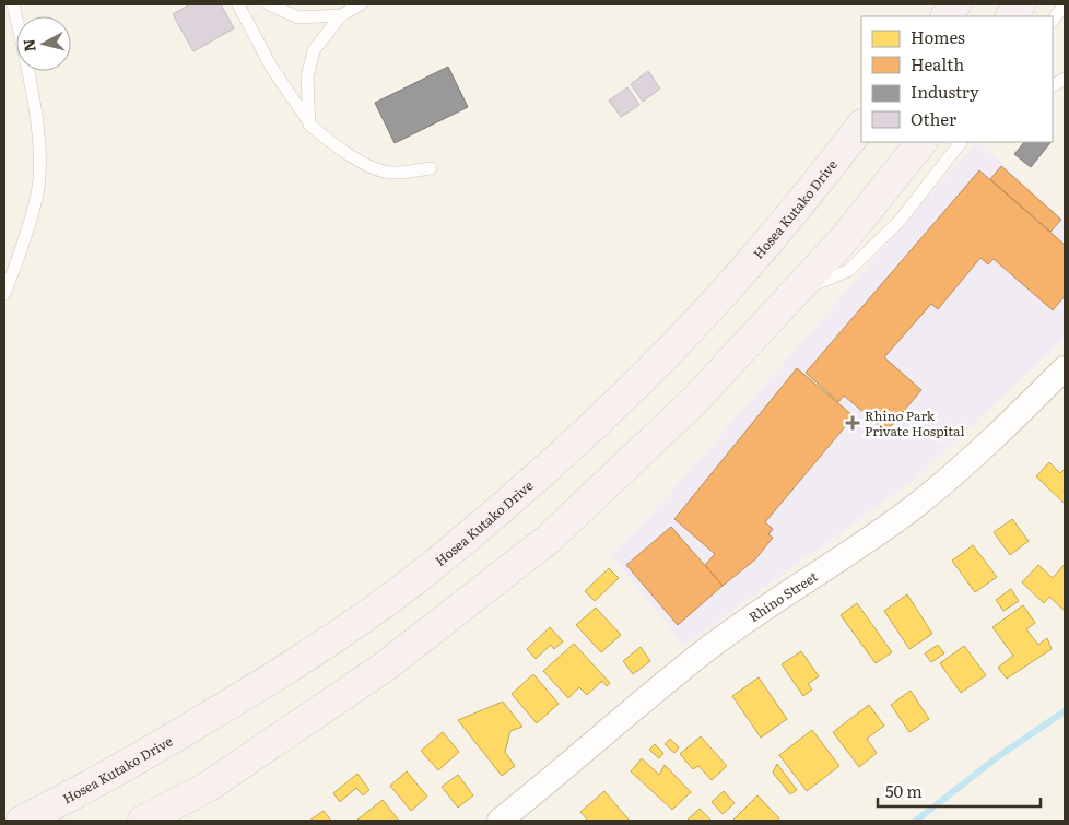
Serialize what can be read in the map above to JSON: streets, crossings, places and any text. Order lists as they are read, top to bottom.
{
  "streets": {
    "main road": ["Hosea Kutako Drive"],
    "street": ["Rhino Street"]
  },
  "places": {
    "health": ["Rhino Park Private Hospital"]
  },
  "legend": [
    "Homes",
    "Health",
    "Industry",
    "Other"
  ],
  "scale_bar": "50 m",
  "north": "left"
}
